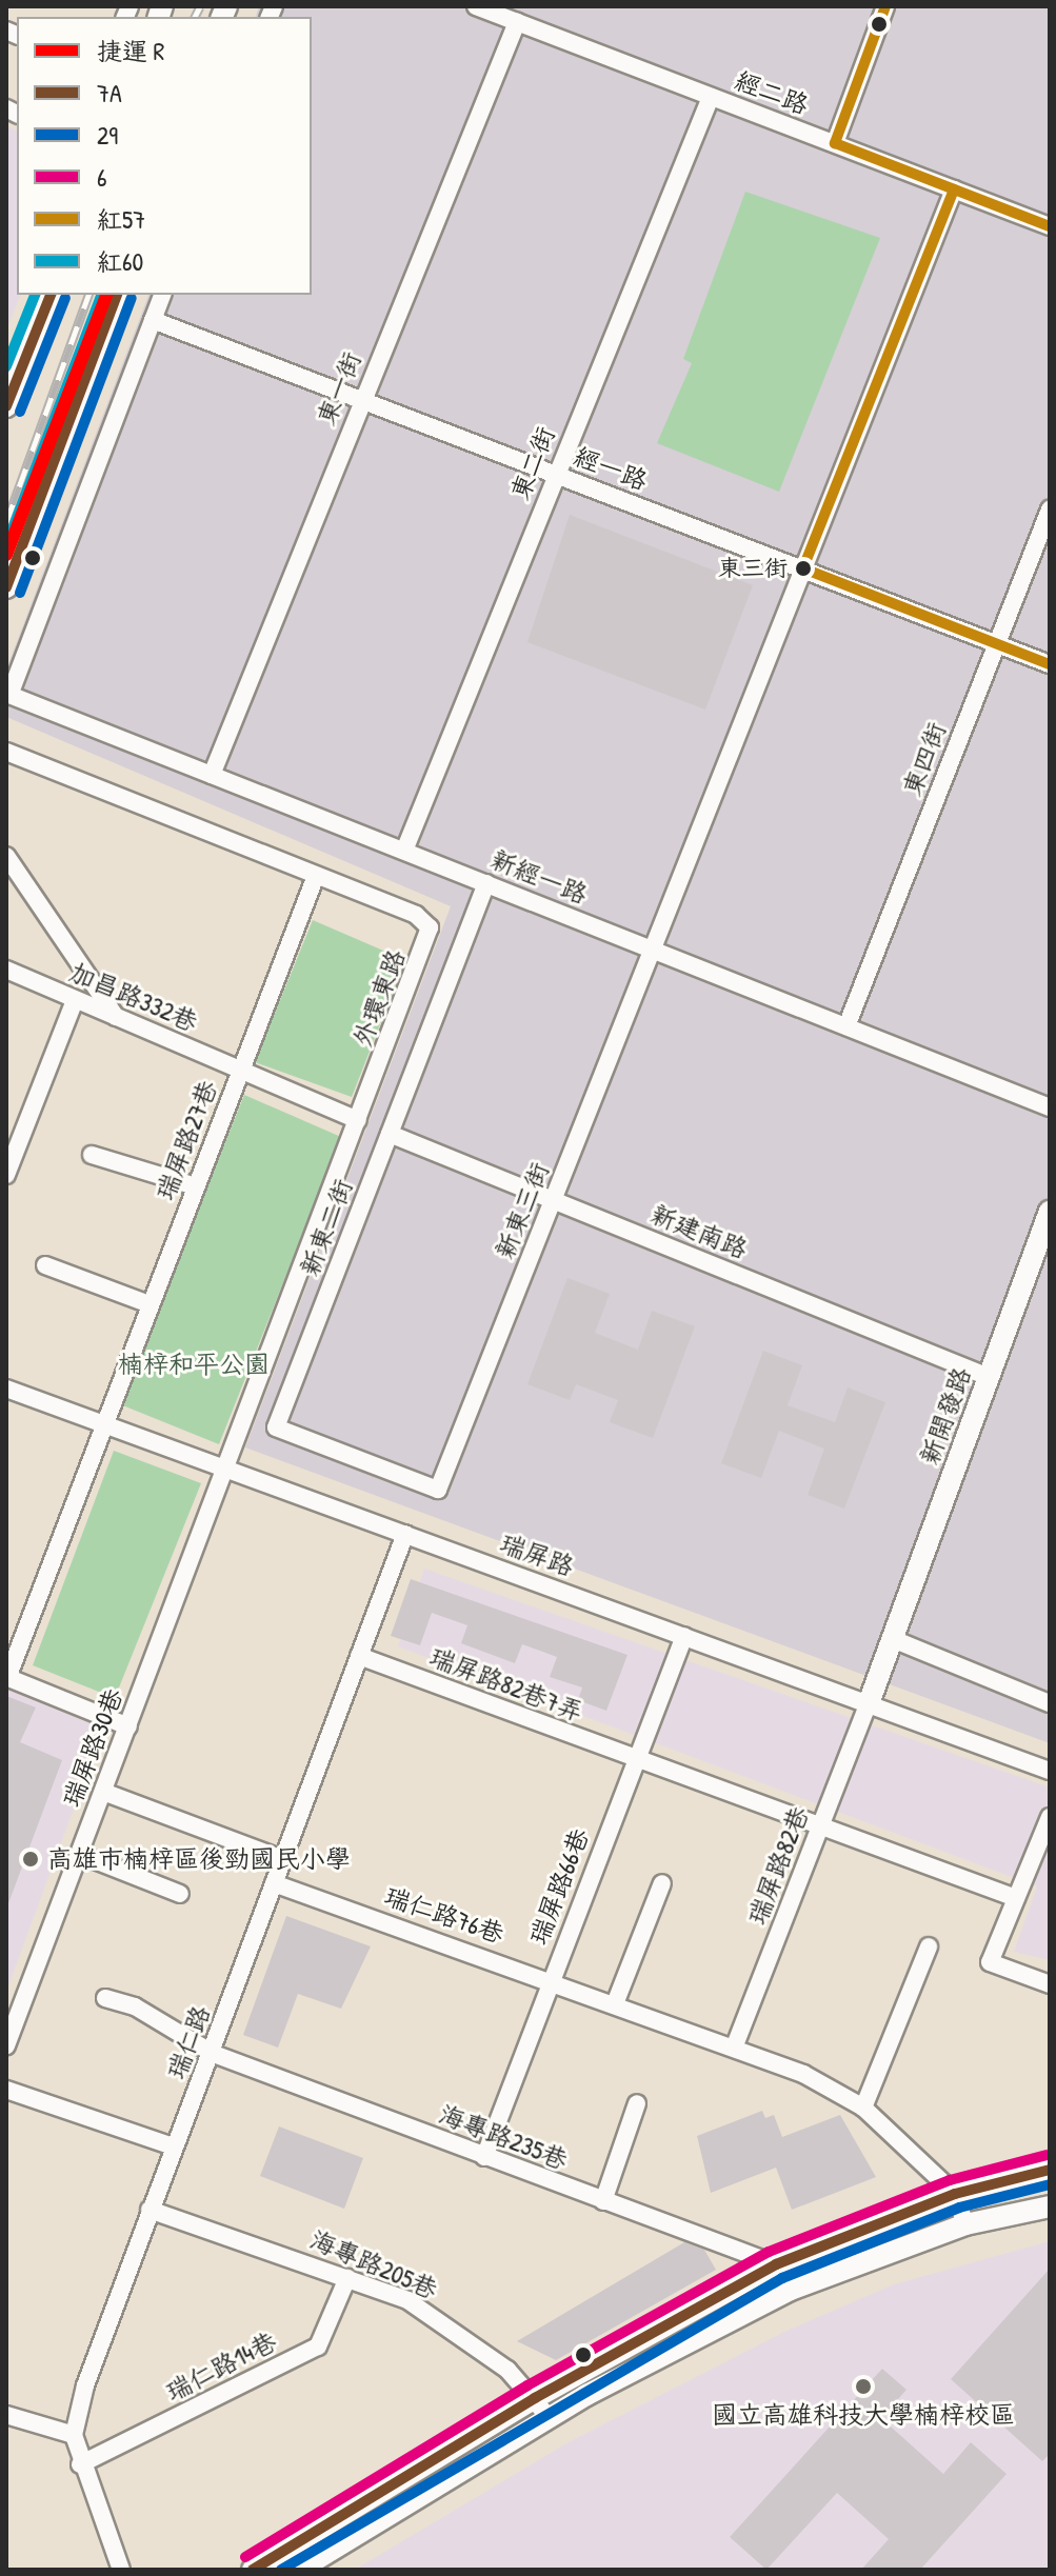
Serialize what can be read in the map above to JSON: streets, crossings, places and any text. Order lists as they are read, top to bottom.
{
  "streets": {
    "street": [
      "經二路",
      "東一街",
      "東二街",
      "經一路",
      "東四街",
      "新經一路",
      "加昌路332巷",
      "外環東路",
      "瑞屏路27巷",
      "新東三街",
      "新東二街",
      "新建南路",
      "新開發路",
      "瑞屏路",
      "瑞屏路82巷7弄",
      "瑞屏路30巷",
      "瑞屏路82巷",
      "瑞屏路66巷",
      "瑞仁路76巷",
      "瑞仁路",
      "海專路235巷",
      "海專路205巷",
      "瑞仁路14巷"
    ]
  },
  "crossings": [
    ["經二路", "東一街"],
    ["經二路", "東二街"],
    ["東一街", "經一路"],
    ["東一街", "新經一路"],
    ["東二街", "經一路"],
    ["東二街", "新經一路"],
    ["經一路", "東四街"],
    ["經一路", "新經一路"],
    ["東四街", "新經一路"],
    ["新經一路", "新東三街"],
    ["新經一路", "新東二街"],
    ["加昌路332巷", "外環東路"],
    ["加昌路332巷", "瑞屏路27巷"],
    ["外環東路", "瑞屏路27巷"],
    ["外環東路", "瑞屏路"],
    ["外環東路", "瑞屏路30巷"],
    ["瑞屏路27巷", "瑞屏路"],
    ["新東三街", "新東二街"],
    ["新東三街", "新建南路"],
    ["新東二街", "新建南路"],
    ["新建南路", "新開發路"],
    ["新開發路", "瑞屏路"],
    ["新開發路", "瑞屏路82巷"],
    ["瑞屏路", "瑞屏路30巷"],
    ["瑞屏路", "瑞屏路82巷"],
    ["瑞屏路", "瑞屏路66巷"],
    ["瑞屏路", "瑞仁路"],
    ["瑞屏路82巷7弄", "瑞屏路82巷"],
    ["瑞屏路82巷7弄", "瑞屏路66巷"],
    ["瑞屏路82巷7弄", "瑞仁路"],
    ["瑞屏路66巷", "瑞仁路76巷"],
    ["瑞屏路66巷", "海專路235巷"],
    ["瑞仁路76巷", "瑞仁路"],
    ["瑞仁路", "海專路235巷"],
    ["瑞仁路", "海專路205巷"],
    ["海專路205巷", "瑞仁路14巷"]
  ],
  "parks": ["楠梓和平公園"],
  "places": ["東三街", "高雄市楠梓區後勁國民小學", "國立高雄科技大學楠梓校區"],
  "lines": [
    "transit line 紅57",
    "metro line R",
    "transit line 7A",
    "transit line 紅60",
    "transit line 29",
    "transit line 6"
  ],
  "legend": [
    "捷運 R",
    "7A",
    "29",
    "6",
    "紅57",
    "紅60"
  ]
}
